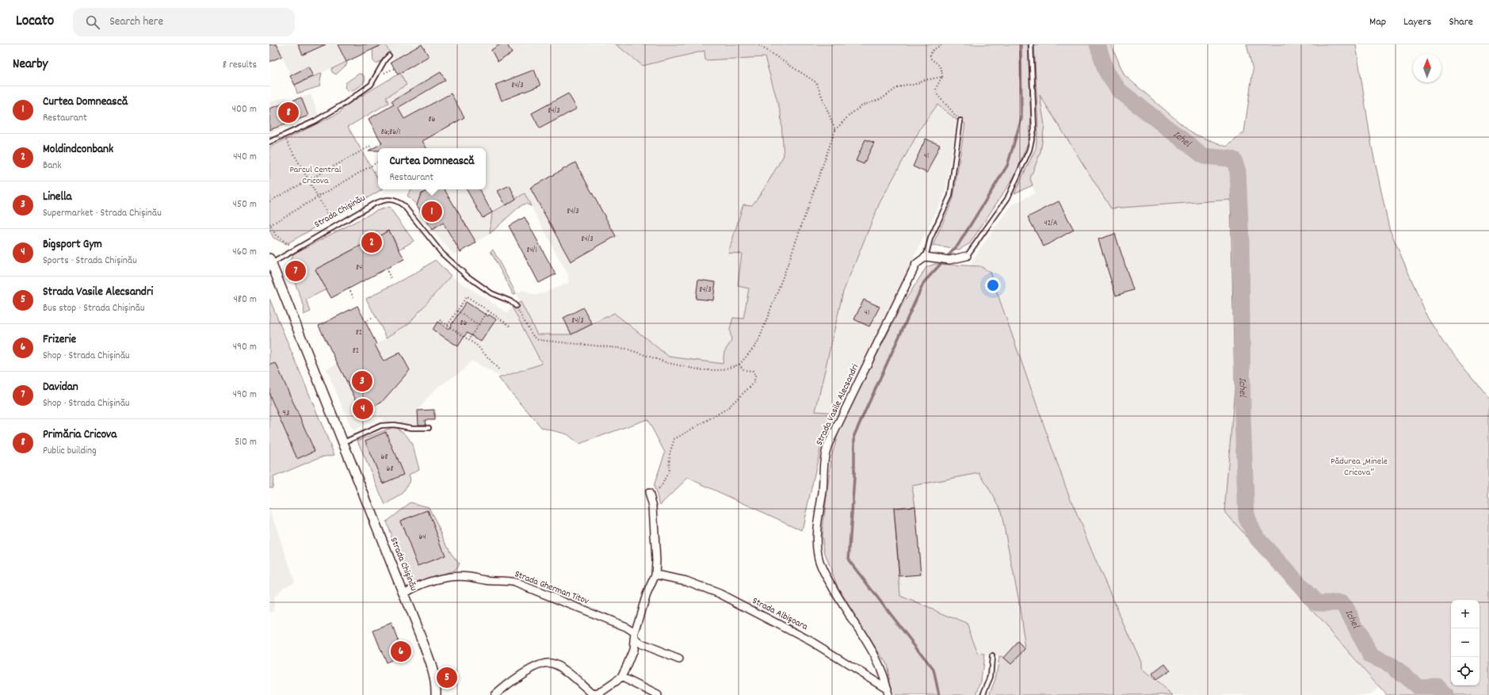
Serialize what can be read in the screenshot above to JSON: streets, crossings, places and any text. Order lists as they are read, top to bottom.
{
  "streets": {
    "street": [
      "Strada Chișinău",
      "Strada Vasile Alecsandri",
      "Strada Gherman Titov",
      "Strada Albișoara"
    ]
  },
  "crossings": [
    ["Strada Chișinău", "Strada Gherman Titov"],
    ["Strada Vasile Alecsandri", "Strada Albișoara"]
  ],
  "water": ["Ichel"],
  "parks": ["Parcul Central Cricova", "Pădurea „Minele Cricova”"],
  "house_numbers": [
    "84/3",
    "84/3",
    "86",
    "86;86/1",
    "41",
    "84/3",
    "42/A",
    "84/3",
    "84/1",
    "84",
    "84/3",
    "41",
    "84/3",
    "86",
    "82",
    "82",
    "93",
    "68",
    "68",
    "64"
  ],
  "north": "top",
  "page": {
    "header": "Locato",
    "search": "Search here",
    "nav": ["Map", "Layers", "Share"],
    "heading": ["Nearby", "8 results"],
    "list": [
      {
        "mark": "1",
        "name": "Curtea Domnească",
        "note": "Restaurant",
        "value": "400 m"
      },
      {
        "mark": "2",
        "name": "Moldindconbank",
        "note": "Bank",
        "value": "440 m"
      },
      {
        "mark": "3",
        "name": "Linella",
        "note": "Supermarket · Strada Chișinău",
        "value": "450 m"
      },
      {
        "mark": "4",
        "name": "Bigsport Gym",
        "note": "Sports · Strada Chișinău",
        "value": "460 m"
      },
      {
        "mark": "5",
        "name": "Strada Vasile Alecsandri",
        "note": "Bus stop · Strada Chișinău",
        "value": "480 m"
      },
      {
        "mark": "6",
        "name": "Frizerie",
        "note": "Shop · Strada Chișinău",
        "value": "490 m"
      },
      {
        "mark": "7",
        "name": "Davidan",
        "note": "Shop · Strada Chișinău",
        "value": "490 m"
      },
      {
        "mark": "8",
        "name": "Primăria Cricova",
        "note": "Public building",
        "value": "510 m"
      }
    ],
    "pins": [
      "8",
      "1",
      "2",
      "7",
      "3",
      "4",
      "6",
      "5"
    ],
    "popup": ["Curtea Domnească", "Restaurant"],
    "map_buttons": ["+", "−"]
  }
}
